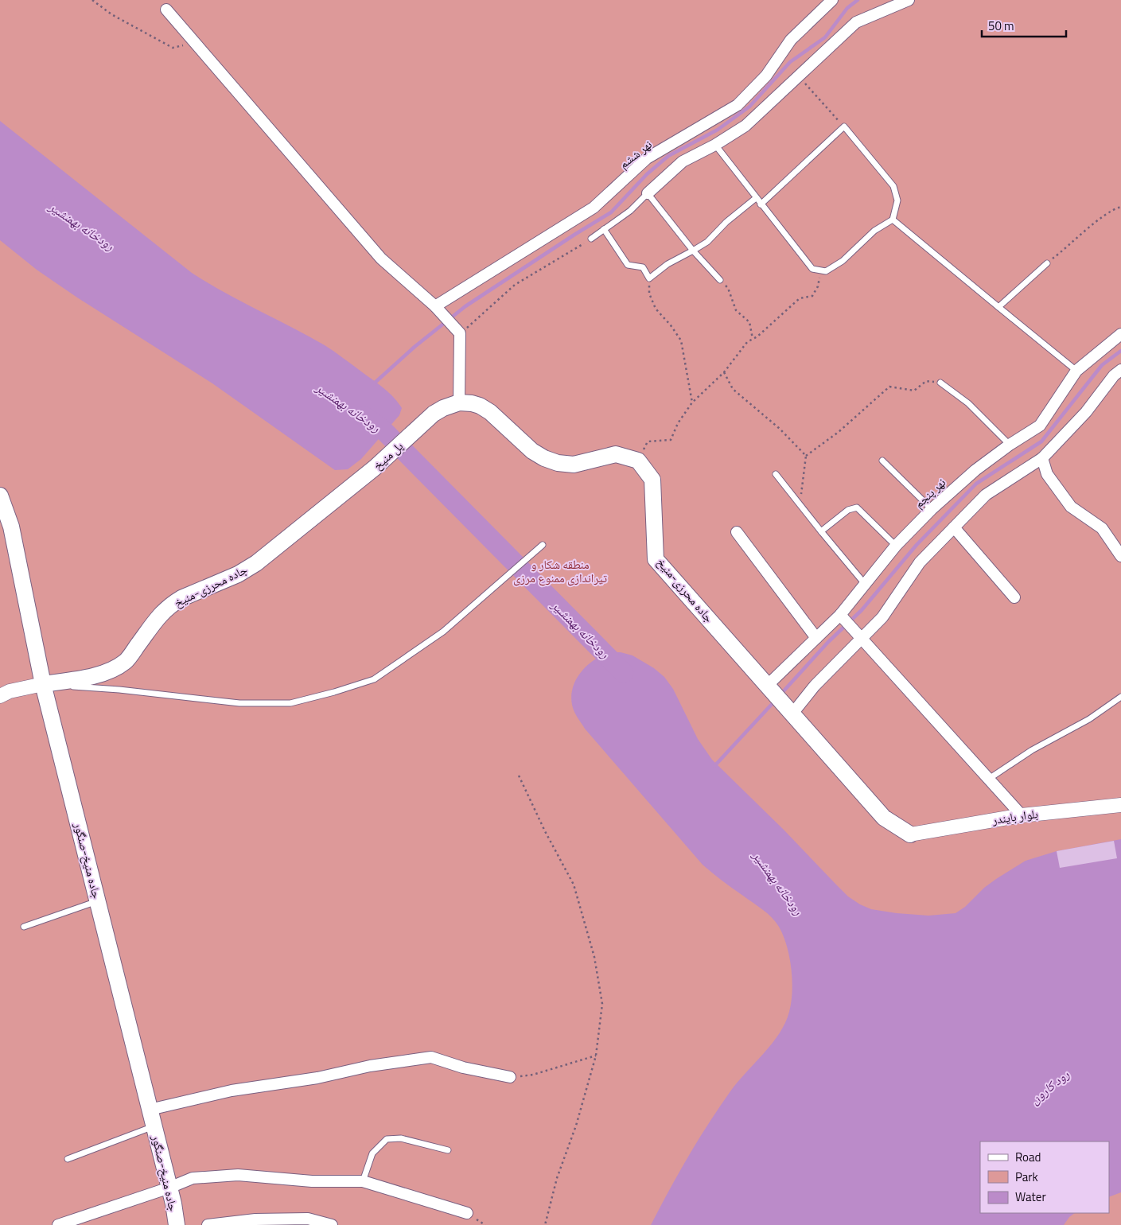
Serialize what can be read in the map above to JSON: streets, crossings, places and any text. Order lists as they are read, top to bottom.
{
  "streets": {
    "main road": ["پل منیخ", "جاده محرزی-منیخ", "جاده منیخ-صنگور"],
    "street": ["نهر ششم", "نهر پنجم", "بلوار بایندر"]
  },
  "crossings": [
    ["پل منیخ", "جاده محرزی-منیخ"],
    ["نهر پنجم", "جاده محرزی-منیخ"],
    ["جاده محرزی-منیخ", "جاده منیخ-صنگور"]
  ],
  "water": ["رودخانه بهمنشیر", "رود کارون"],
  "parks": ["منطقه شکار و تیراندازی ممنوع مرزی"],
  "legend": ["Road", "Park", "Water"],
  "scale_bar": "50 m"
}
